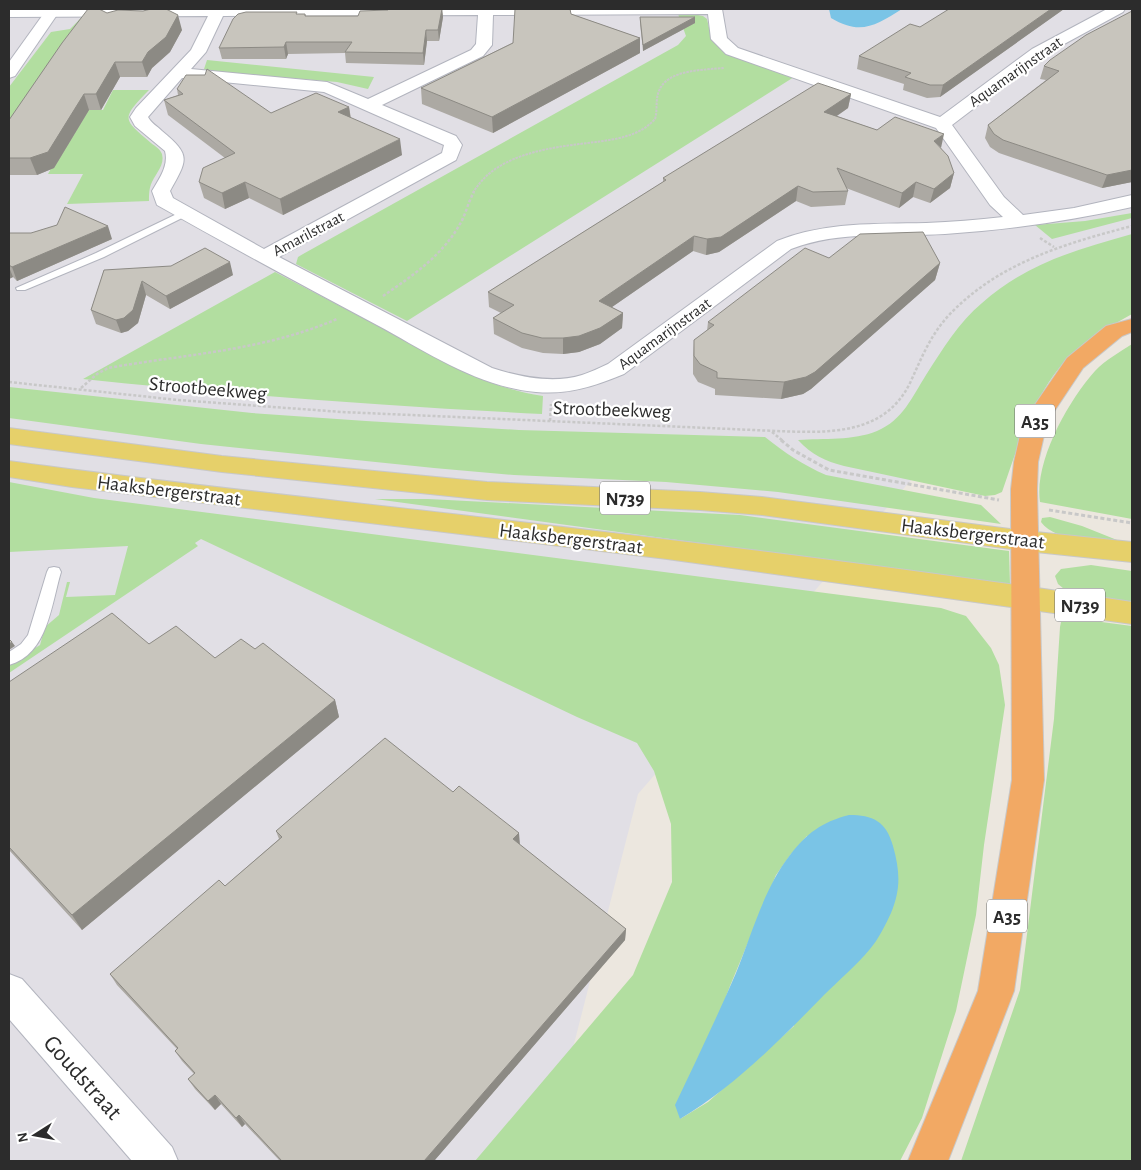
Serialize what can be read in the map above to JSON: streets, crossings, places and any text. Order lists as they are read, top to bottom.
{
  "streets": {
    "highway": ["A35"],
    "main road": ["Haaksbergerstraat", "N739"],
    "street": ["Aquamarijnstraat", "Amarilstraat", "Goudstraat"],
    "path": ["Strootbeekweg"]
  },
  "crossings": [
    ["Aquamarijnstraat", "Amarilstraat"],
    ["A35", "Haaksbergerstraat"]
  ],
  "north": "left"
}
